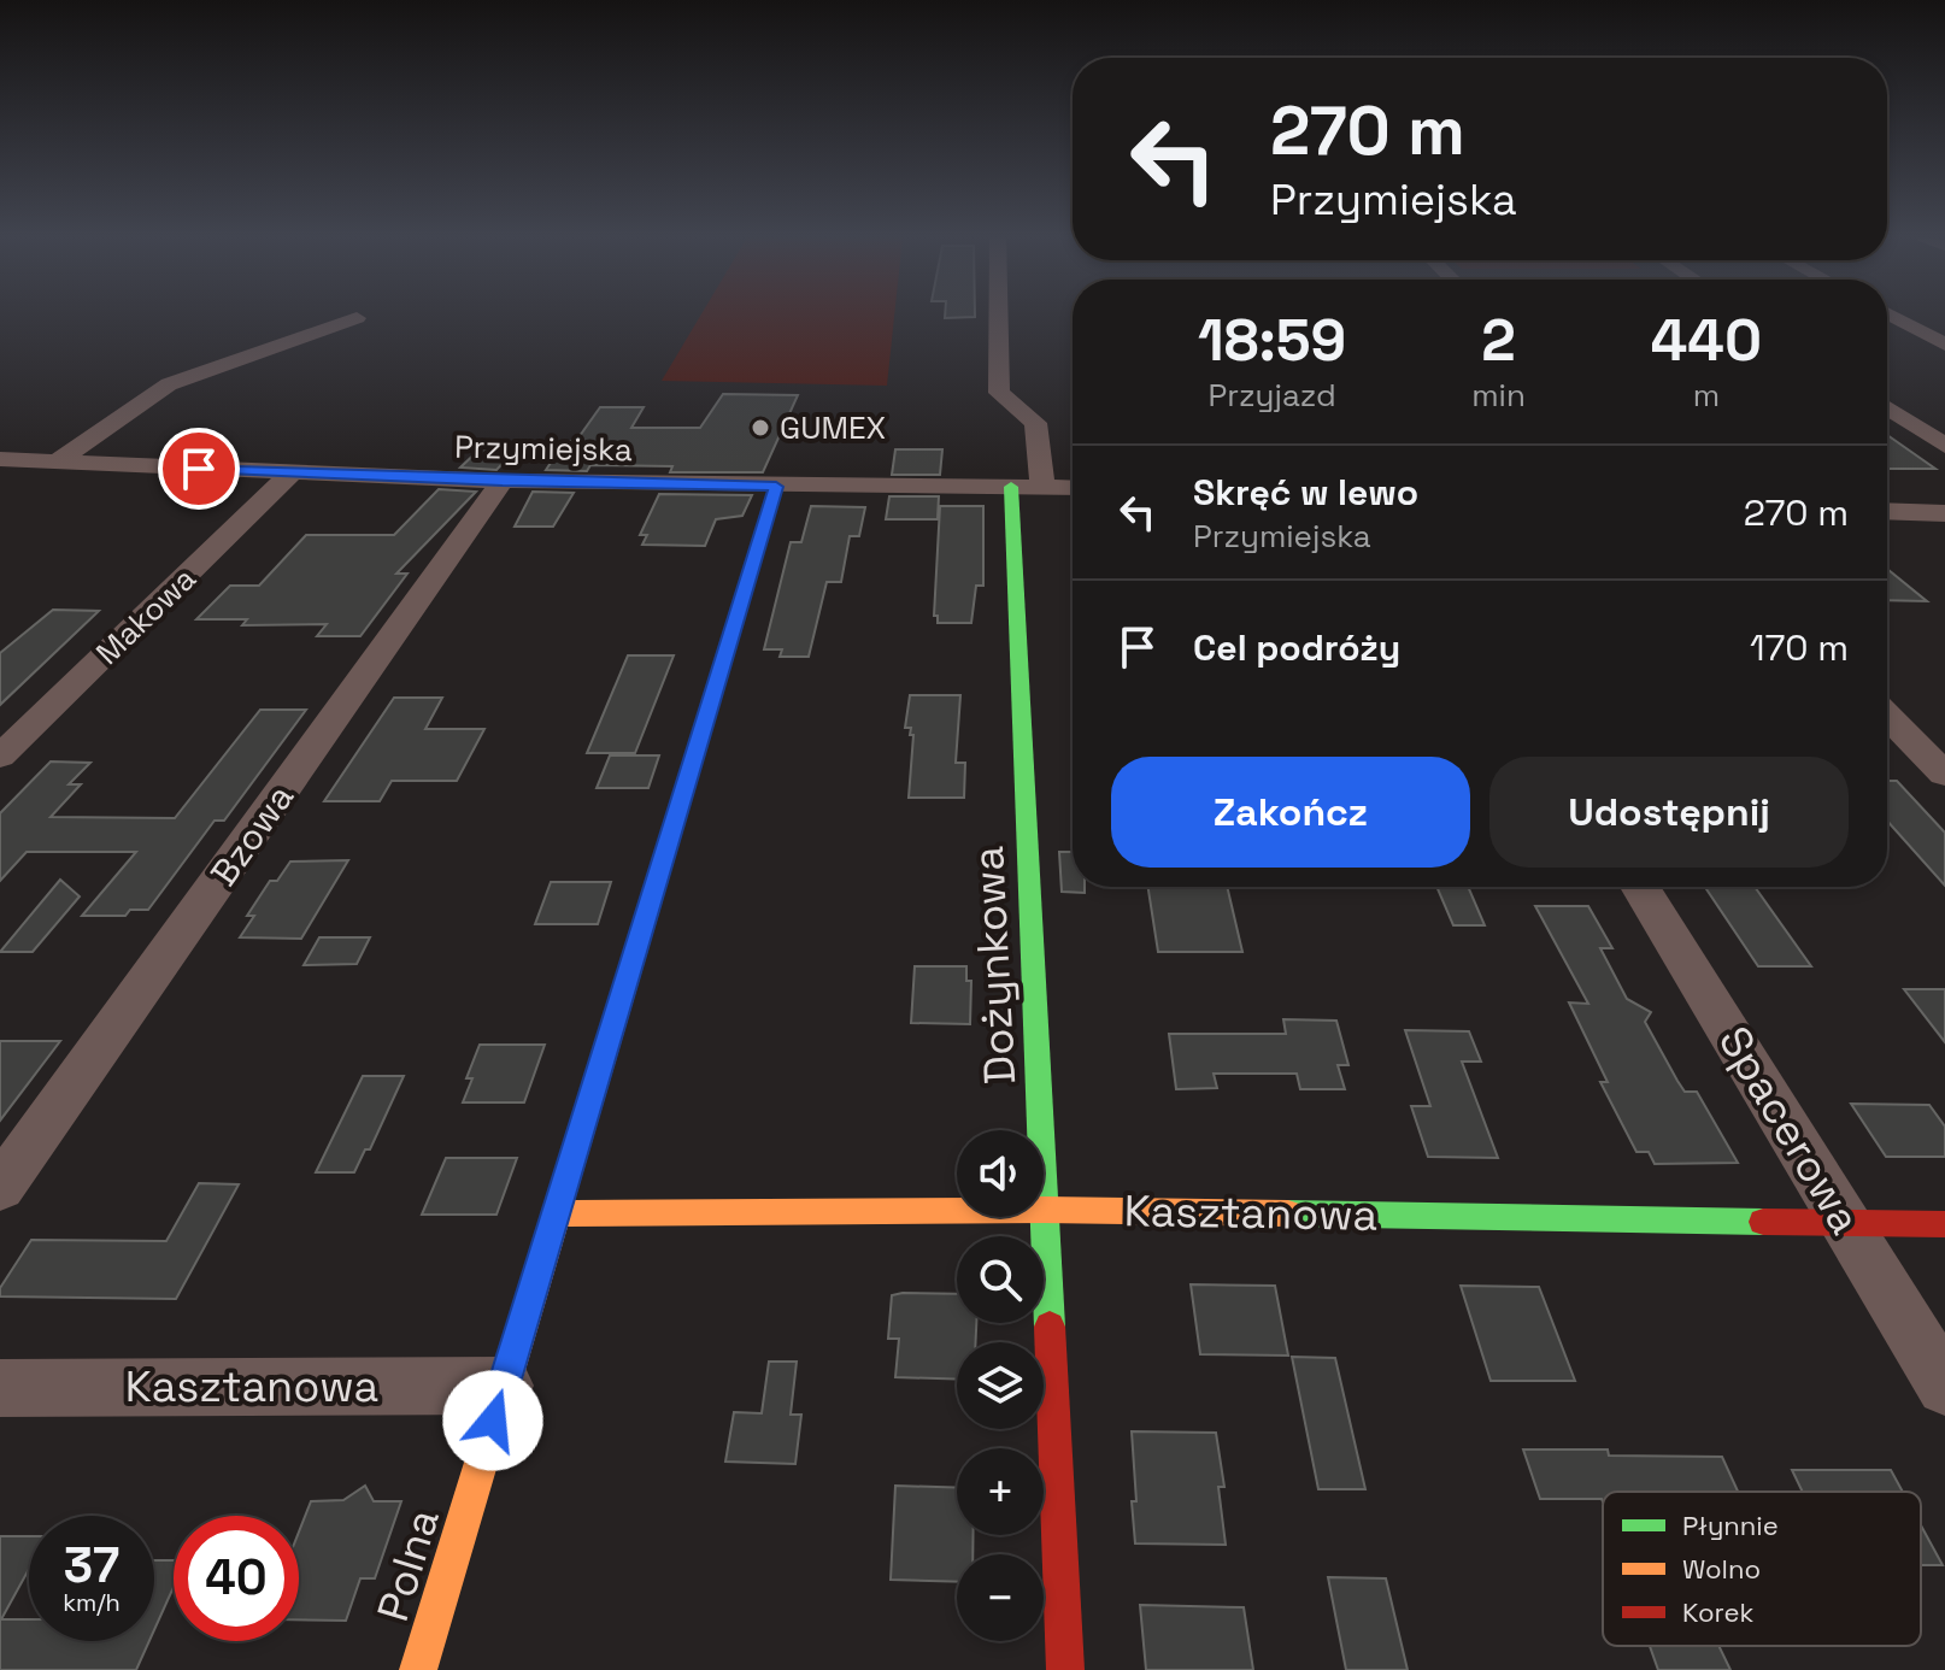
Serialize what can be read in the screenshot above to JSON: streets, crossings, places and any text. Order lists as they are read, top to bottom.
{
  "streets": {
    "street": [
      "Przymiejska",
      "Makowa",
      "Bzowa",
      "Dożynkowa",
      "Spacerowa",
      "Kasztanowa",
      "Polna"
    ]
  },
  "crossings": [
    ["Przymiejska", "Makowa"],
    ["Przymiejska", "Bzowa"],
    ["Przymiejska", "Dożynkowa"],
    ["Przymiejska", "Polna"],
    ["Dożynkowa", "Kasztanowa"],
    ["Spacerowa", "Kasztanowa"],
    ["Kasztanowa", "Polna"]
  ],
  "places": ["GUMEX"],
  "legend": ["Płynnie", "Wolno", "Korek"],
  "page": {
    "turn": ["270 m", "Przymiejska"],
    "eta": [
      "18:59",
      "Przyjazd",
      "2",
      "min",
      "440",
      "m"
    ],
    "list": [
      {
        "name": "Skręć w lewo",
        "note": "Przymiejska",
        "value": "270 m"
      },
      {
        "name": "Cel podróży",
        "value": "170 m"
      }
    ],
    "buttons": ["Zakończ", "Udostępnij"],
    "map_buttons": ["+", "−"],
    "speed": "37 km/h",
    "limit": "40"
  }
}
